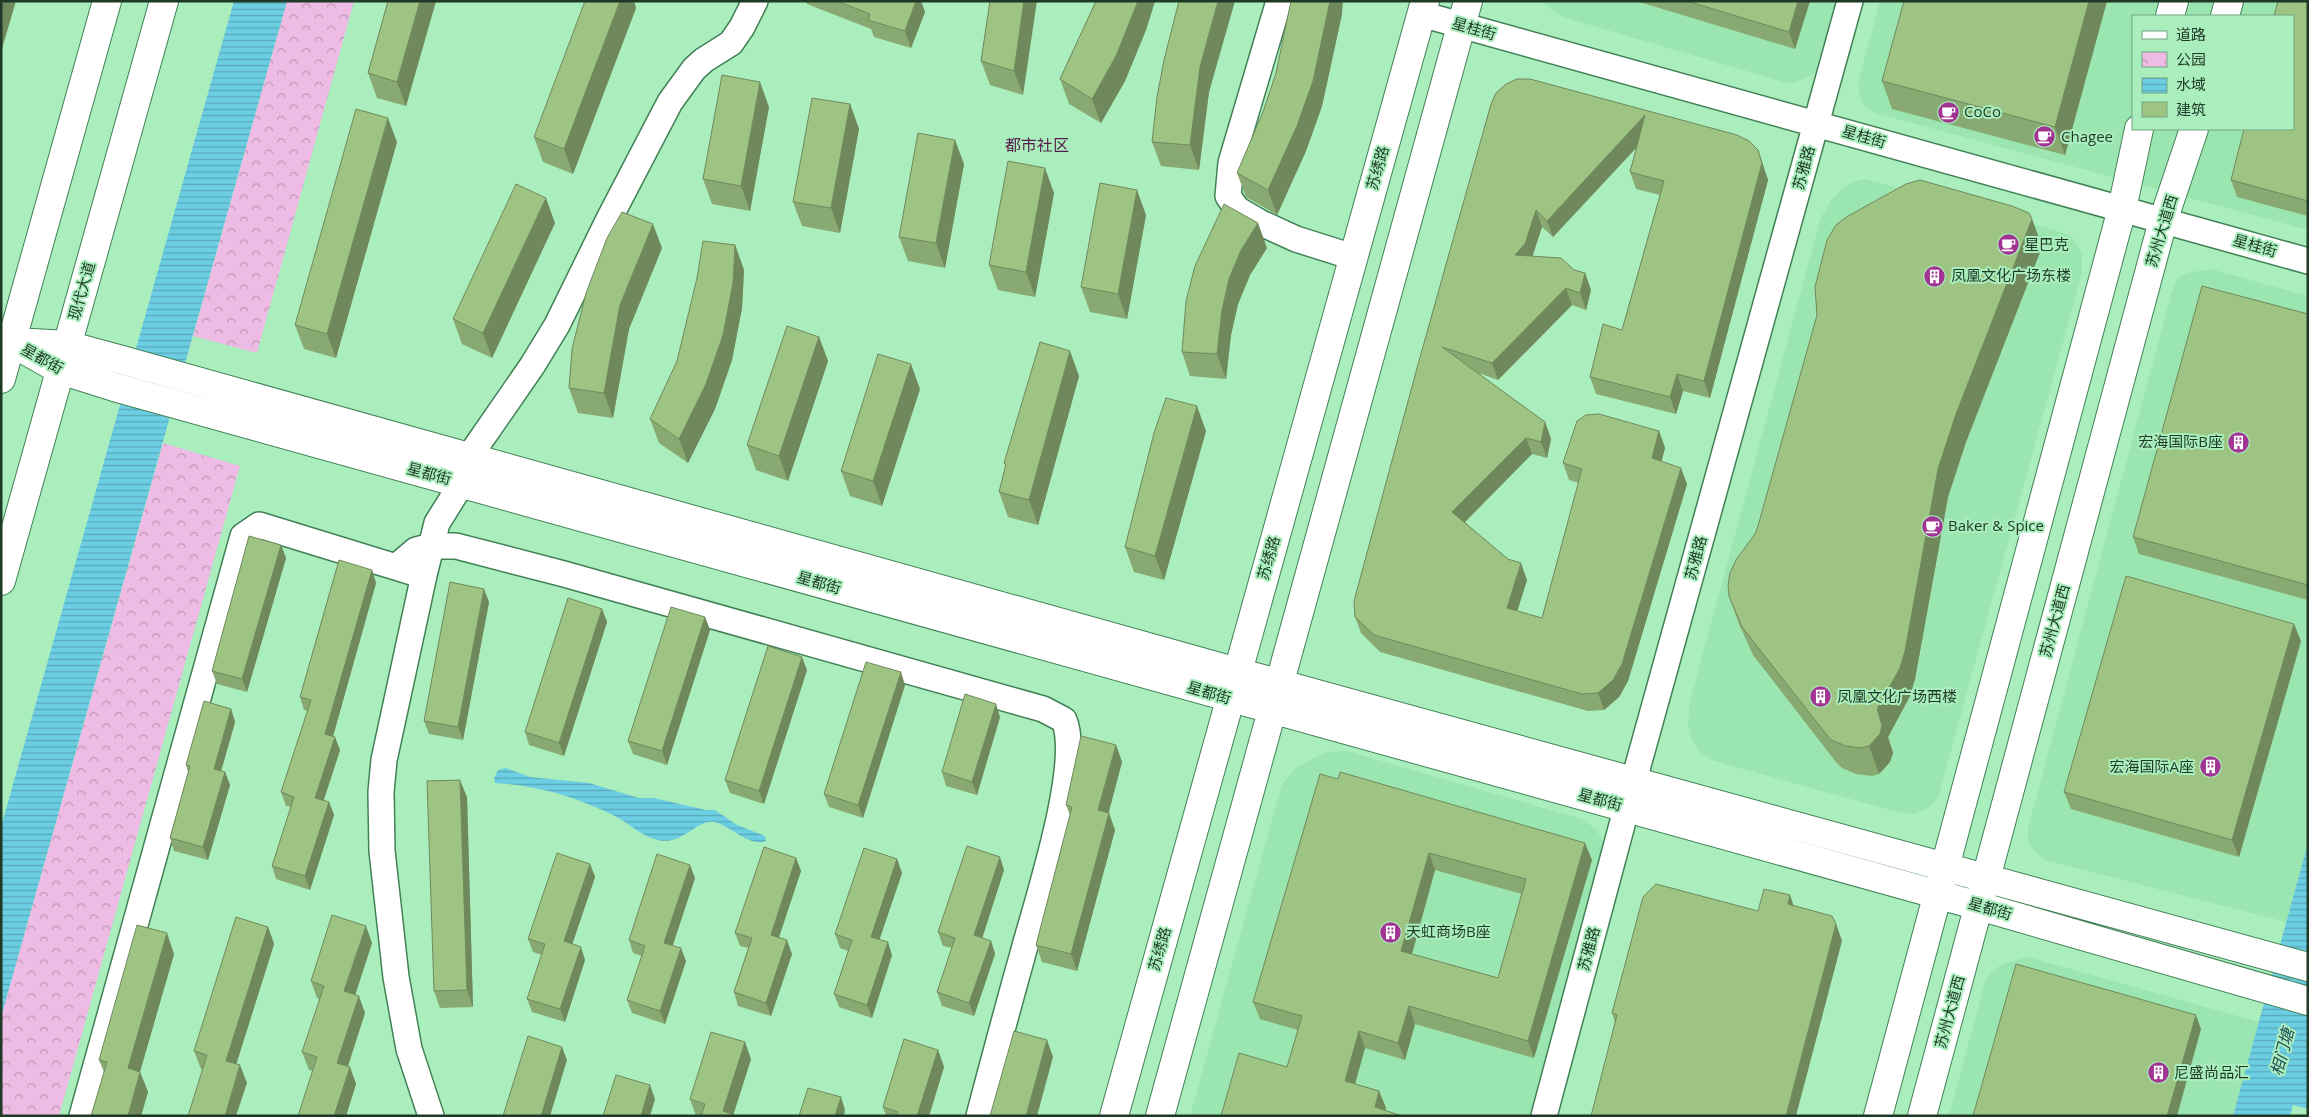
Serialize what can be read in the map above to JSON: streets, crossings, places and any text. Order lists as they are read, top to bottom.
{
  "streets": {
    "main road": [
      "苏绣路",
      "苏州大道西",
      "现代大道",
      "星都街"
    ],
    "street": ["星桂街", "苏雅路"]
  },
  "crossings": [
    ["星桂街", "苏绣路"],
    ["星桂街", "苏雅路"],
    ["星桂街", "苏州大道西"],
    ["苏绣路", "星都街"],
    ["苏雅路", "星都街"],
    ["苏州大道西", "星都街"],
    ["现代大道", "星都街"]
  ],
  "districts": ["都市社区"],
  "water": ["相门塘"],
  "places": {
    "cafe": [
      "CoCo",
      "Chagee",
      "星巴克",
      "Baker & Spice"
    ],
    "building": [
      "凤凰文化广场东楼",
      "宏海国际B座",
      "凤凰文化广场西楼",
      "宏海国际A座",
      "天虹商场B座",
      "尼盛尚品汇"
    ]
  },
  "legend": [
    "道路",
    "公园",
    "水域",
    "建筑"
  ]
}
